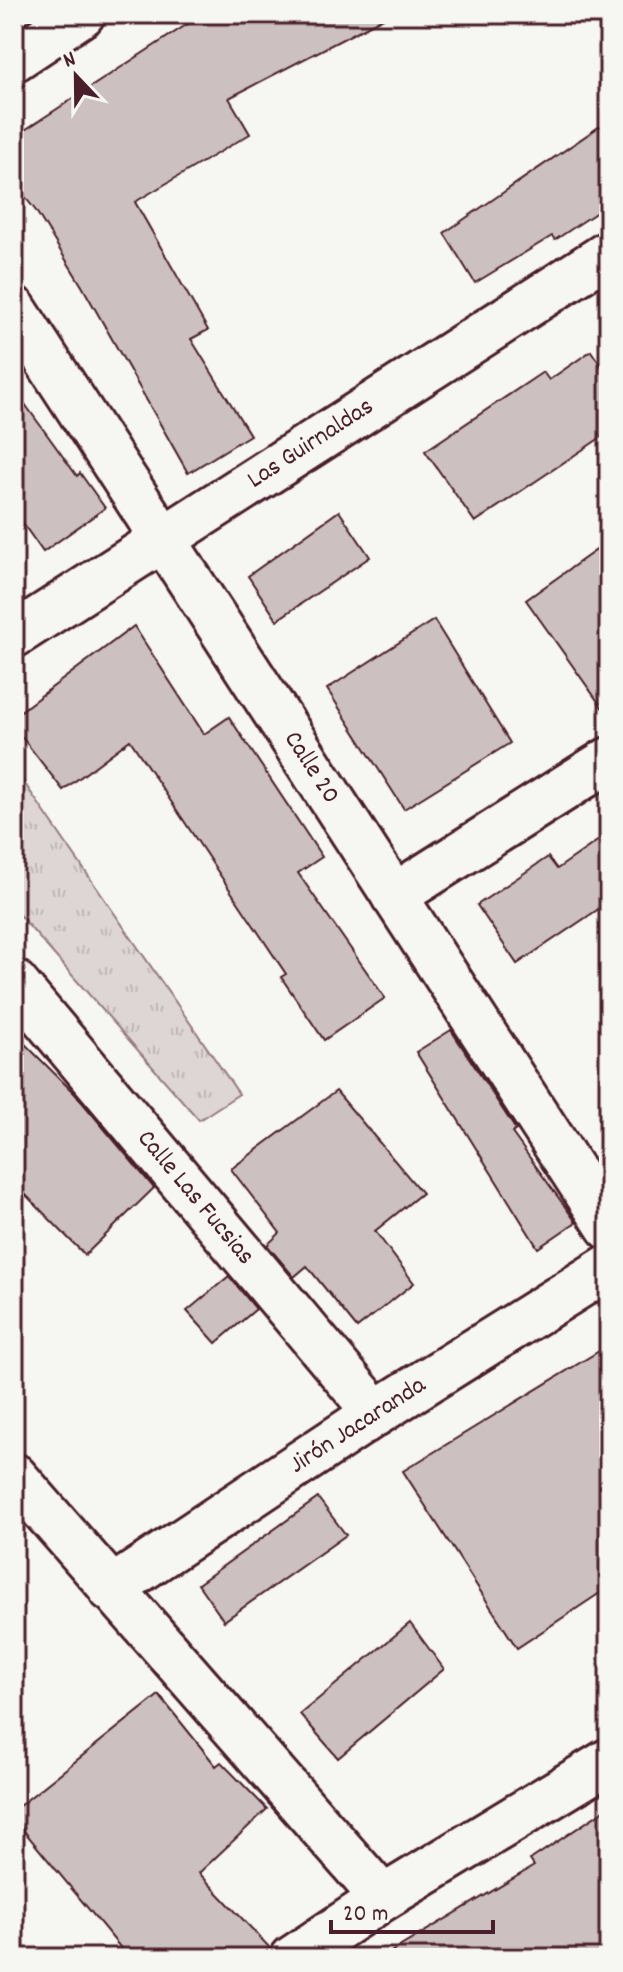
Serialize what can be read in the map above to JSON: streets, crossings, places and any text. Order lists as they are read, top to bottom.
{
  "streets": {
    "street": [
      "Las Guirnaldas",
      "Calle 20",
      "Calle Las Fucsias",
      "Jirón Jacaranda"
    ]
  },
  "crossings": [
    ["Las Guirnaldas", "Calle 20"],
    ["Calle Las Fucsias", "Jirón Jacaranda"]
  ],
  "scale_bar": "20 m",
  "north": "top"
}
